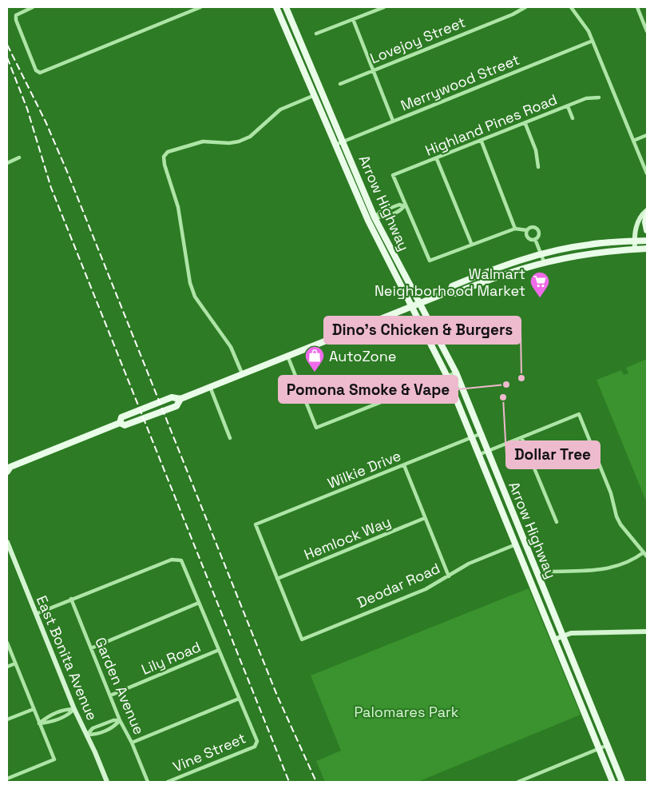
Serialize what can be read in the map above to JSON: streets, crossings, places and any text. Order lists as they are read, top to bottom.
{
  "streets": {
    "main road": ["Arrow Highway", "Deodar Road", "East Bonita Avenue"],
    "street": [
      "Lovejoy Street",
      "Merrywood Street",
      "Highland Pines Road",
      "Wilkie Drive",
      "Hemlock Way",
      "Lily Road",
      "Garden Avenue",
      "Vine Street"
    ]
  },
  "crossings": [
    ["Merrywood Street", "Arrow Highway"],
    ["Arrow Highway", "Wilkie Drive"],
    ["Arrow Highway", "Deodar Road"],
    ["Wilkie Drive", "Hemlock Way"],
    ["Wilkie Drive", "Deodar Road"],
    ["Hemlock Way", "Deodar Road"],
    ["Lily Road", "Garden Avenue"]
  ],
  "parks": ["Palomares Park"],
  "places": {
    "supermarket": ["Walmart Neighborhood Market"],
    "shop": ["AutoZone"],
    "other": ["Dino's Chicken & Burgers", "Pomona Smoke & Vape", "Dollar Tree"]
  }
}
